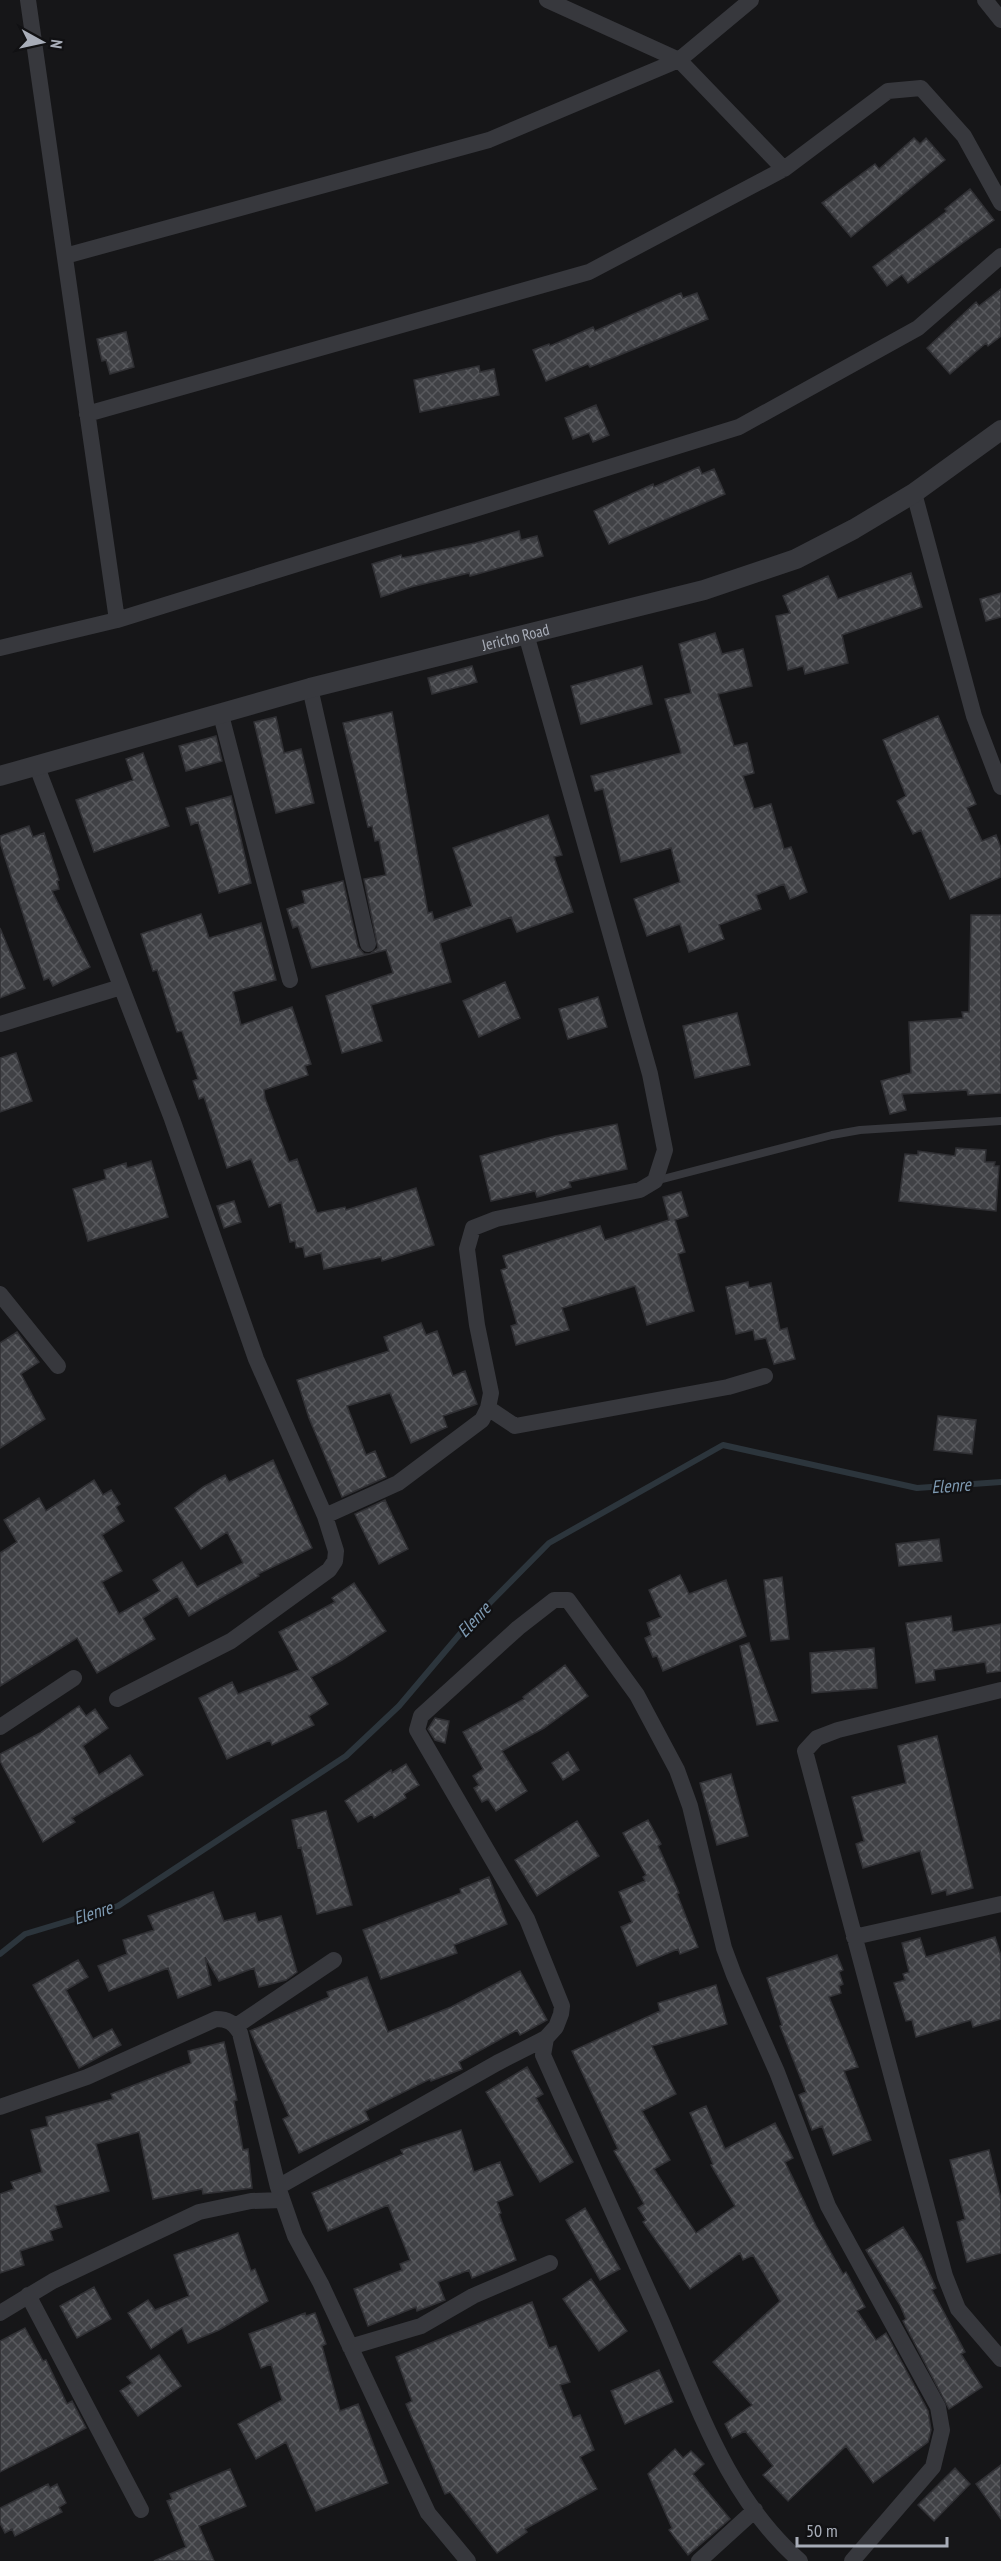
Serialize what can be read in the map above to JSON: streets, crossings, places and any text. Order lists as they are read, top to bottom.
{
  "streets": {
    "street": ["Jericho Road"]
  },
  "water": ["Elenre"],
  "scale_bar": "50 m",
  "north": "right"
}
